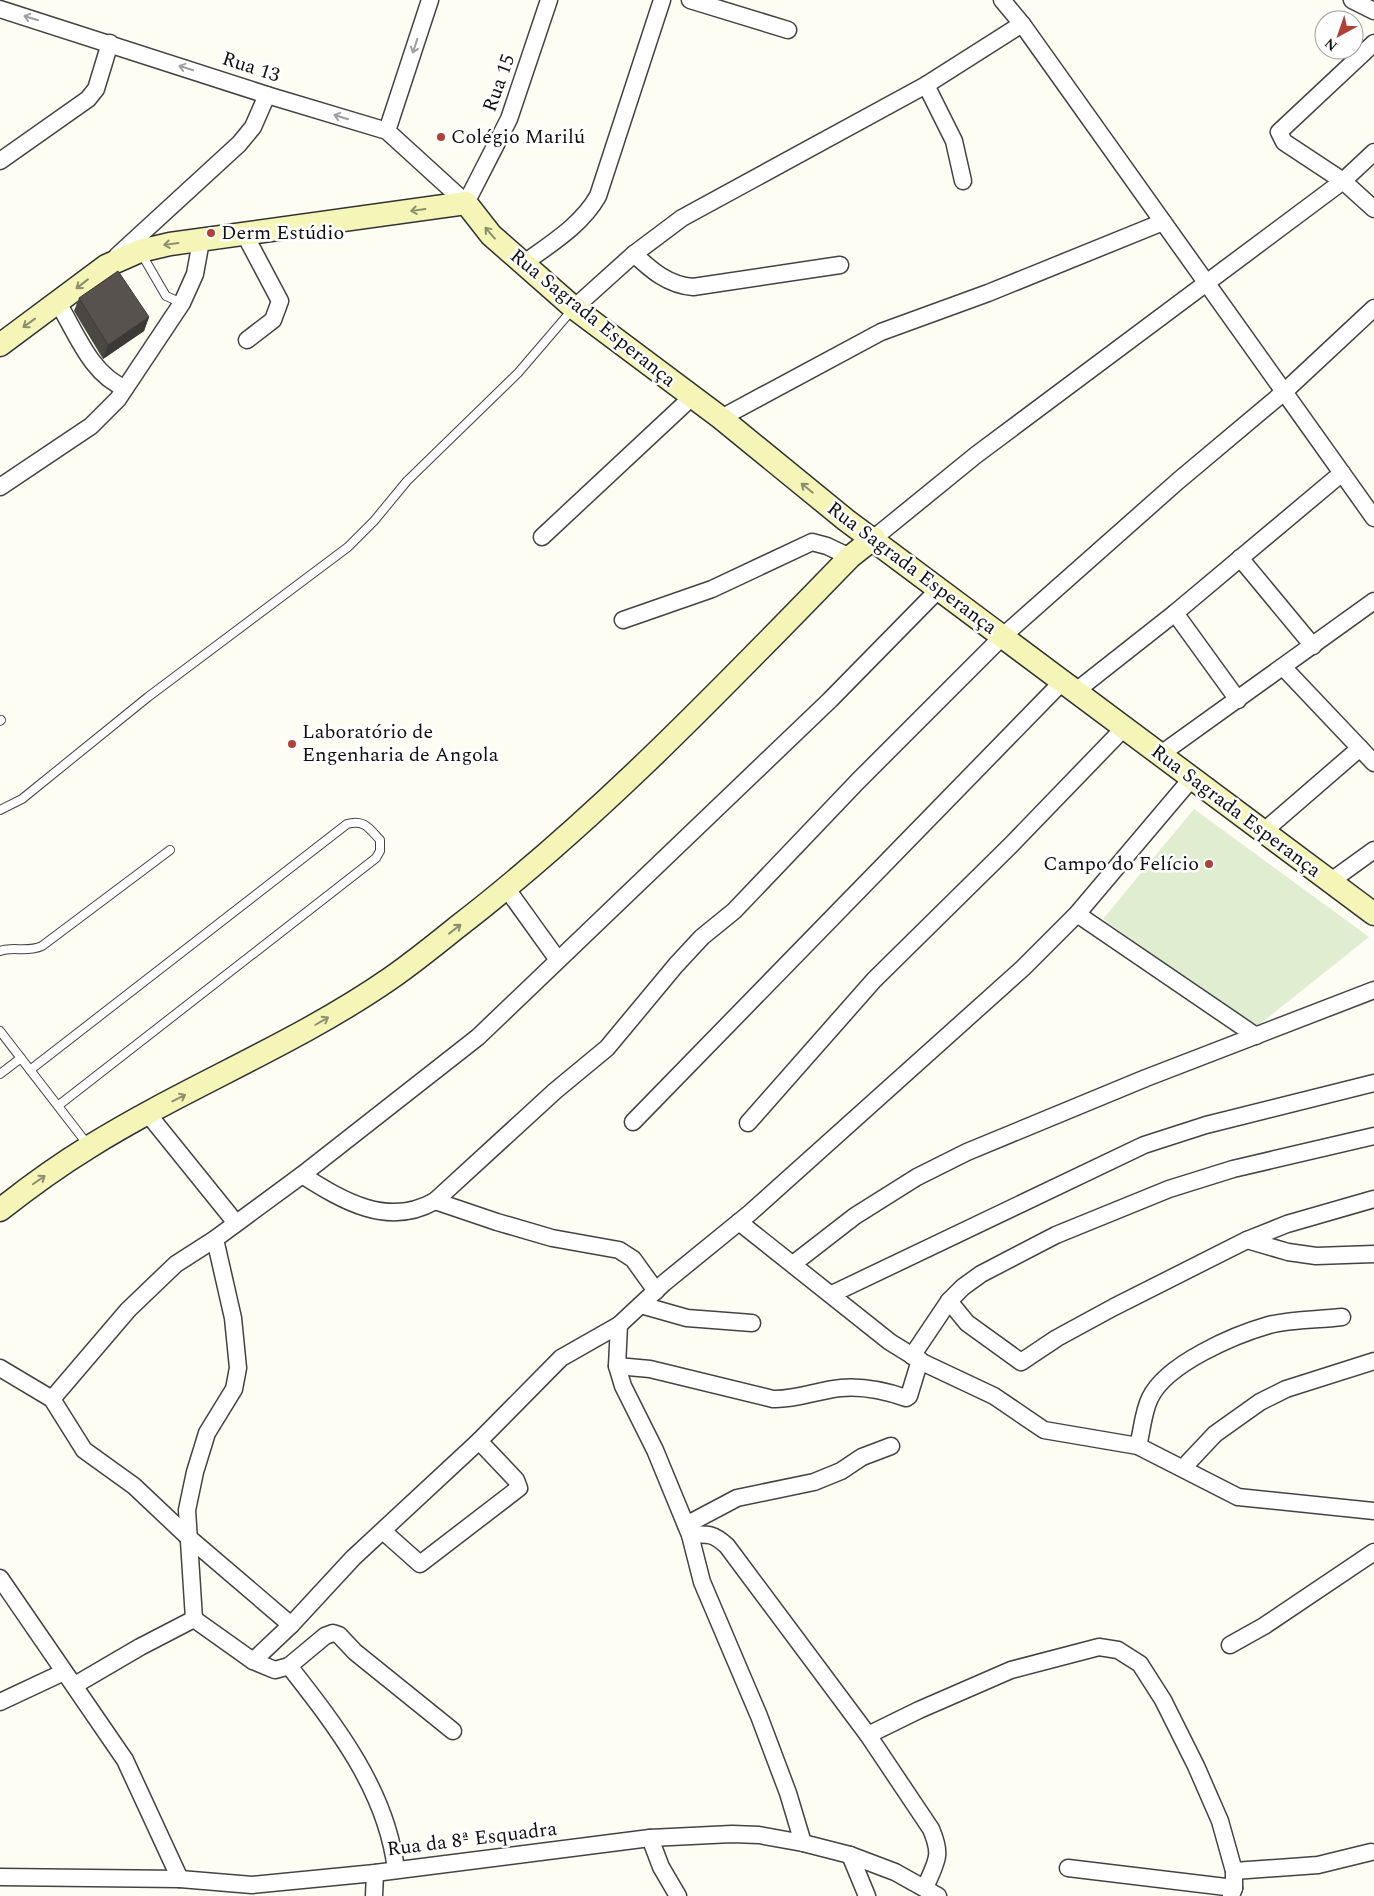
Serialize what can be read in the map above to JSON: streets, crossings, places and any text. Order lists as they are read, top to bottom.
{
  "streets": {
    "street": [
      "Rua 13",
      "Rua 15",
      "Rua Sagrada Esperança",
      "Rua da 8ª Esquadra"
    ]
  },
  "crossings": [
    ["Rua 13", "Rua 15"],
    ["Rua 13", "Rua Sagrada Esperança"],
    ["Rua 15", "Rua Sagrada Esperança"]
  ],
  "places": [
    "Colégio Marilú",
    "Derm Estúdio",
    "Laboratório de Engenharia de Angola",
    "Campo do Felício"
  ],
  "north": "bottom left"
}
